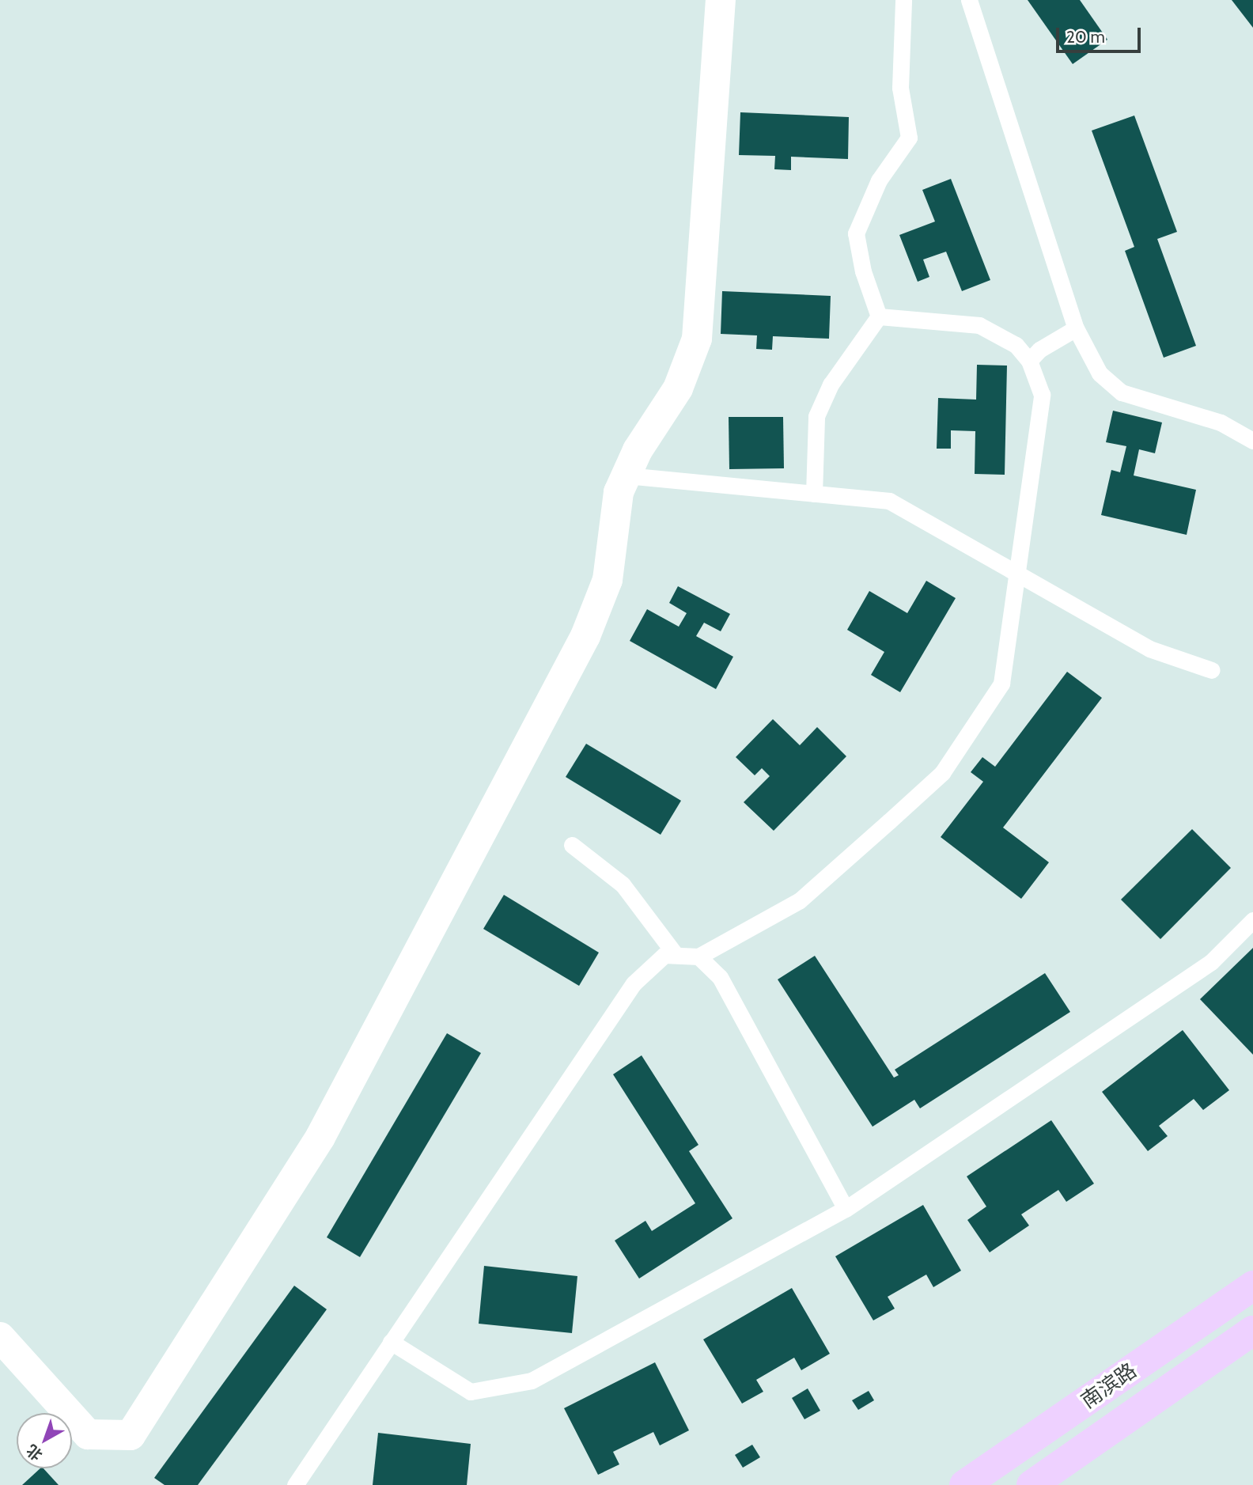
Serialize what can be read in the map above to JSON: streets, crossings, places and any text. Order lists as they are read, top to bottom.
{
  "streets": {
    "main road": ["南滨路"]
  },
  "scale_bar": "20 m",
  "north": "bottom left"
}
